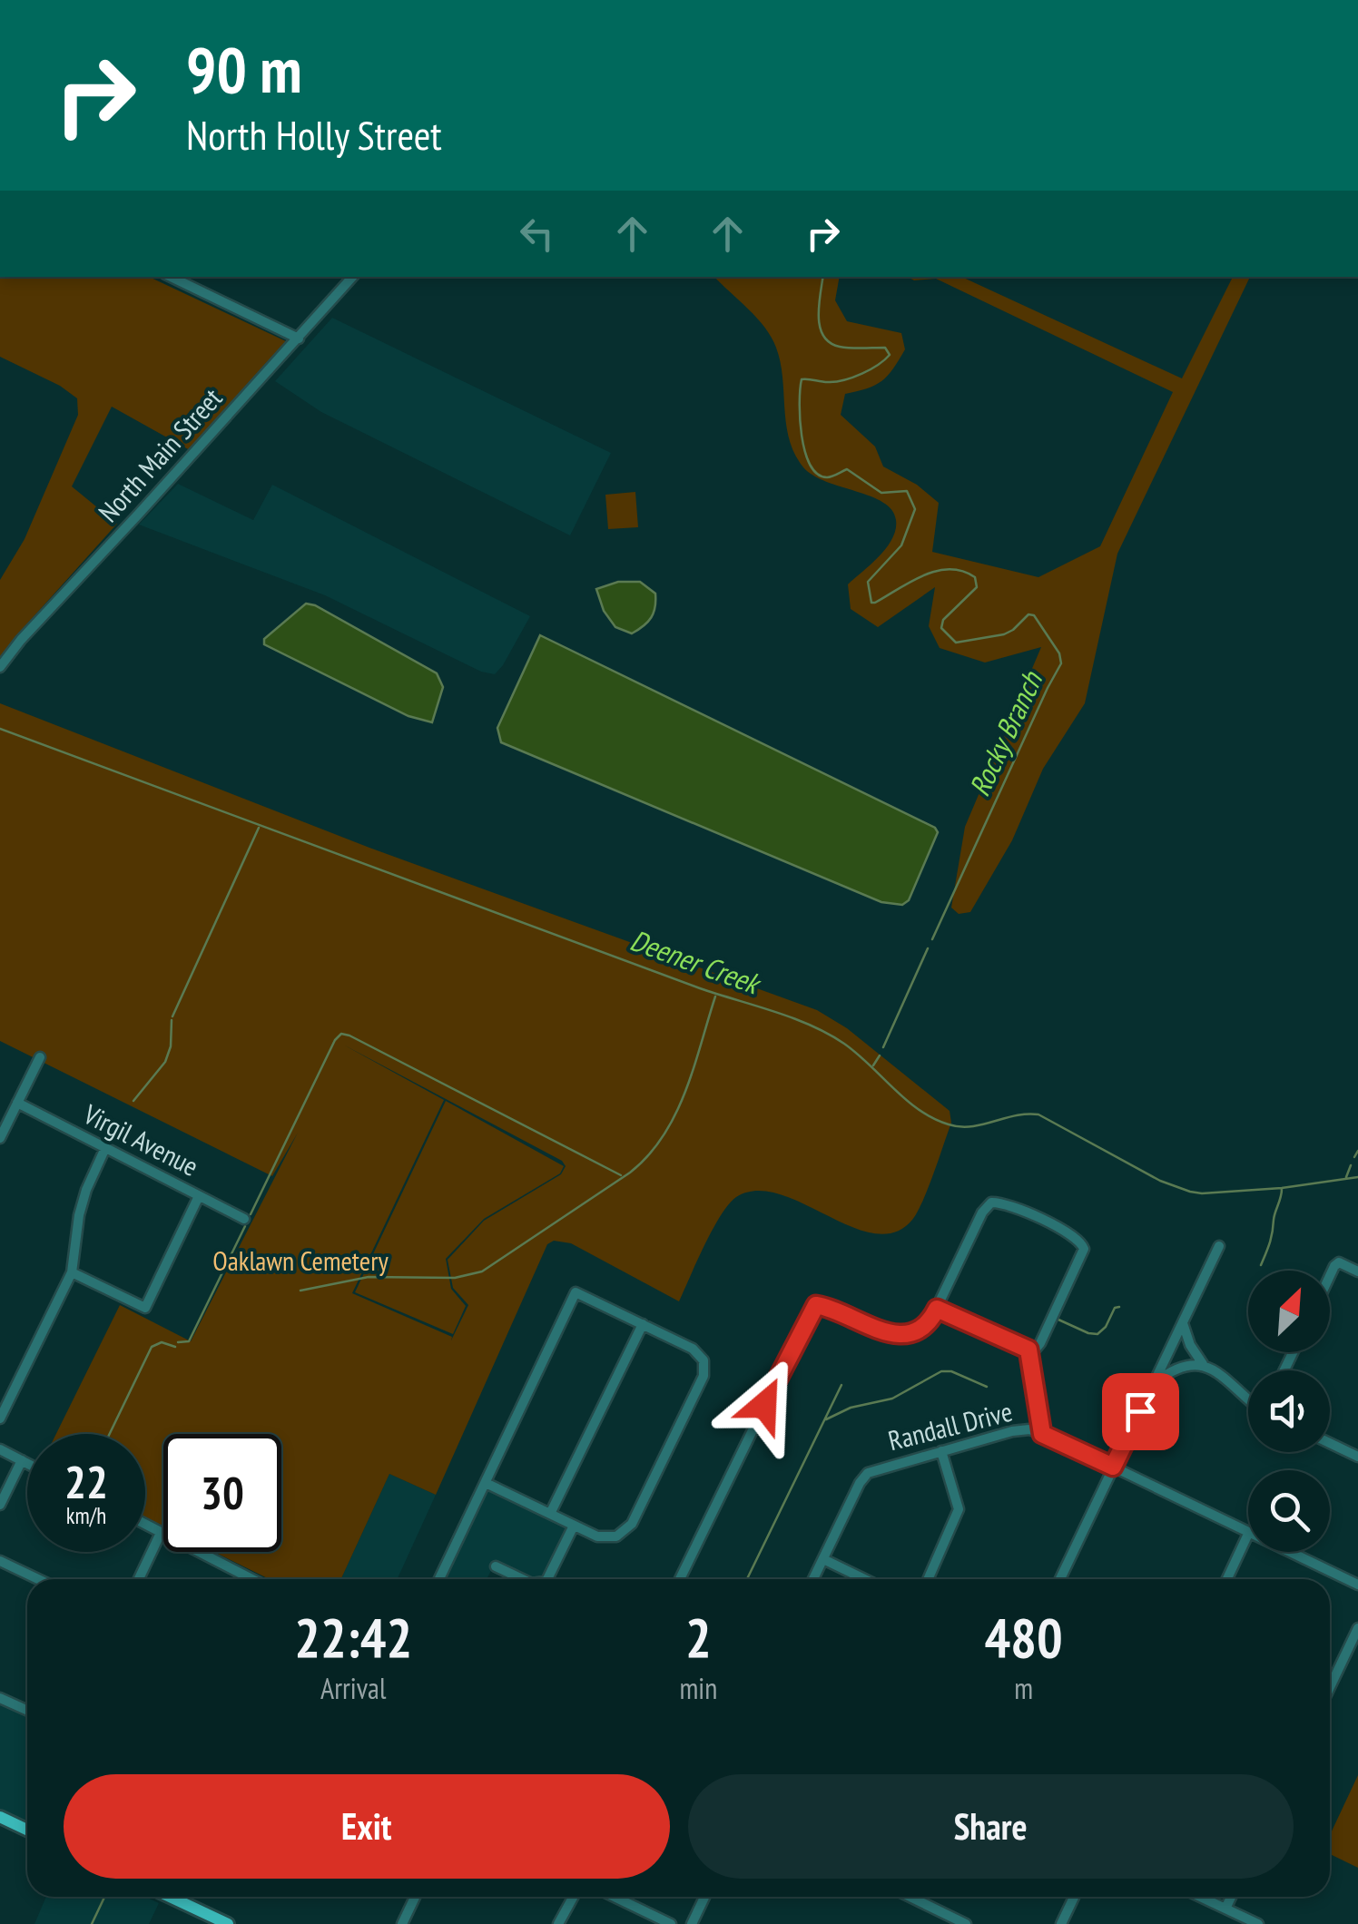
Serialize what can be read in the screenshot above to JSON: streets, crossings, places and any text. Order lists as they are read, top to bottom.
{
  "streets": {
    "street": ["North Main Street", "Virgil Avenue", "Randall Drive"]
  },
  "water": ["Rocky Branch", "Deener Creek"],
  "parks": ["Oaklawn Cemetery"],
  "north": "top right",
  "page": {
    "turn": ["90 m", "North Holly Street"],
    "speed": "22 km/h",
    "limit": "30",
    "eta": [
      "22:42",
      "Arrival",
      "2",
      "min",
      "480",
      "m"
    ],
    "buttons": ["Exit", "Share"]
  }
}
